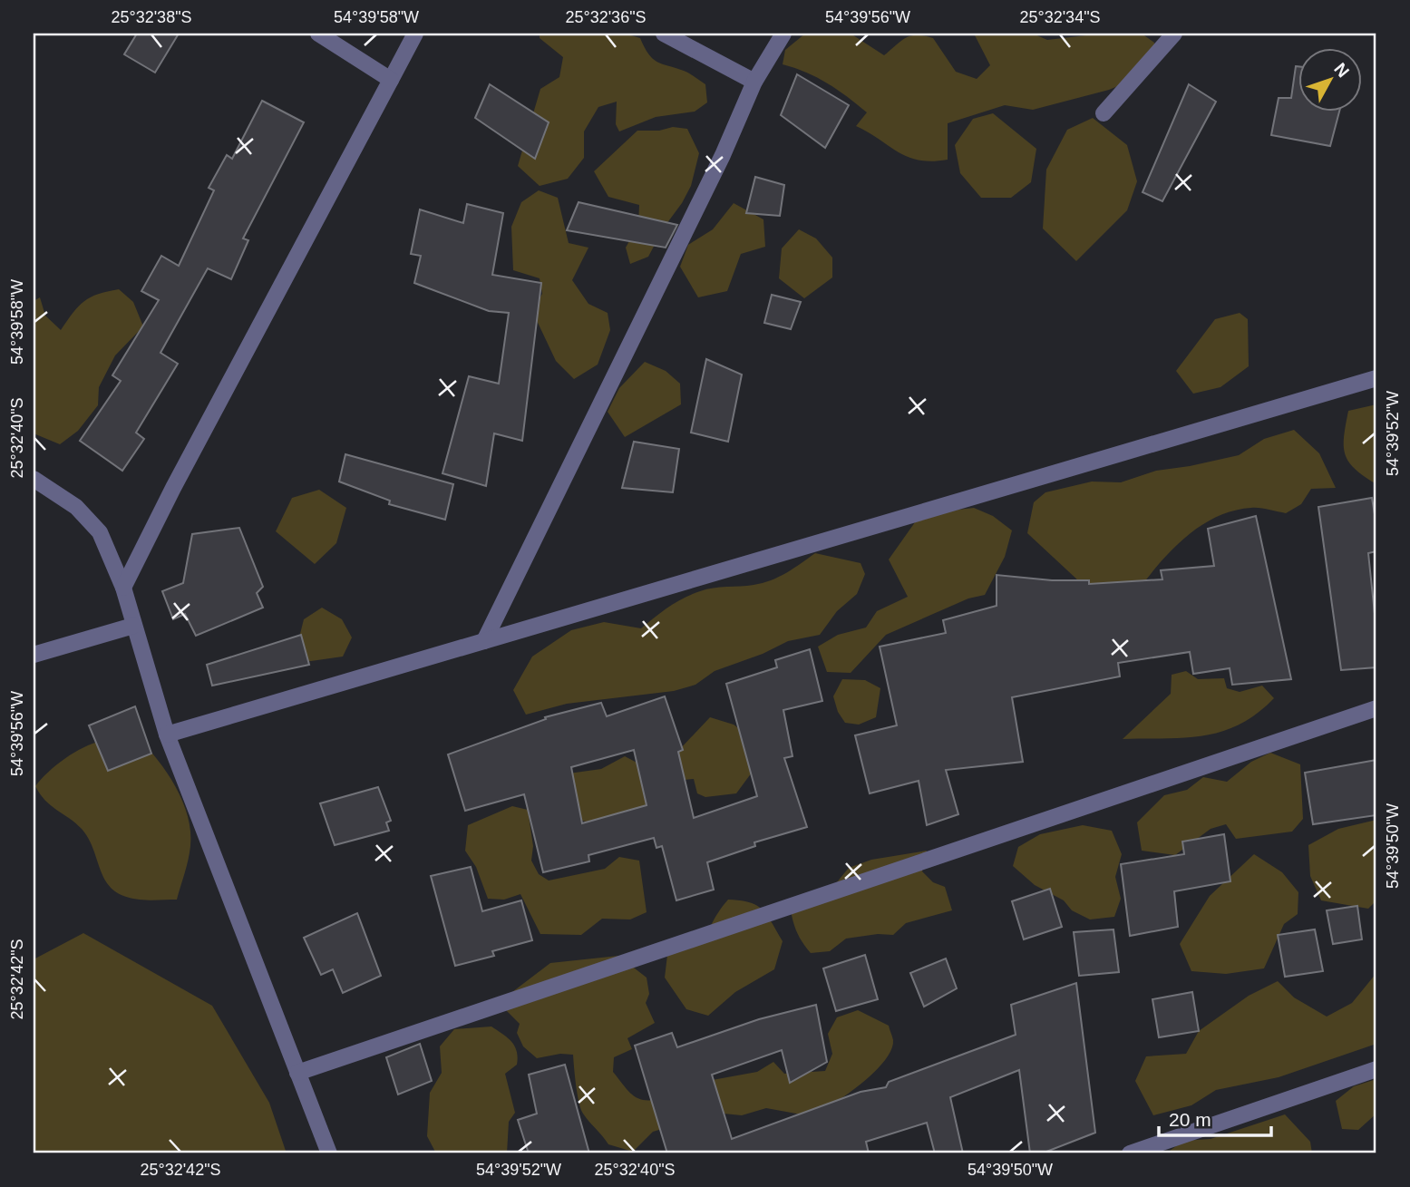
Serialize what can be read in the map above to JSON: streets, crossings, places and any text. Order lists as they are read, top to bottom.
{
  "scale_bar": "20 m",
  "north": "top right",
  "coordinates": [
    "25°32'38\"S",
    "54°39'58\"W",
    "25°32'36\"S",
    "54°39'56\"W",
    "25°32'34\"S",
    "54°39'52\"W",
    "25°32'40\"S",
    "54°39'50\"W",
    "25°32'42\"S"
  ]
}
